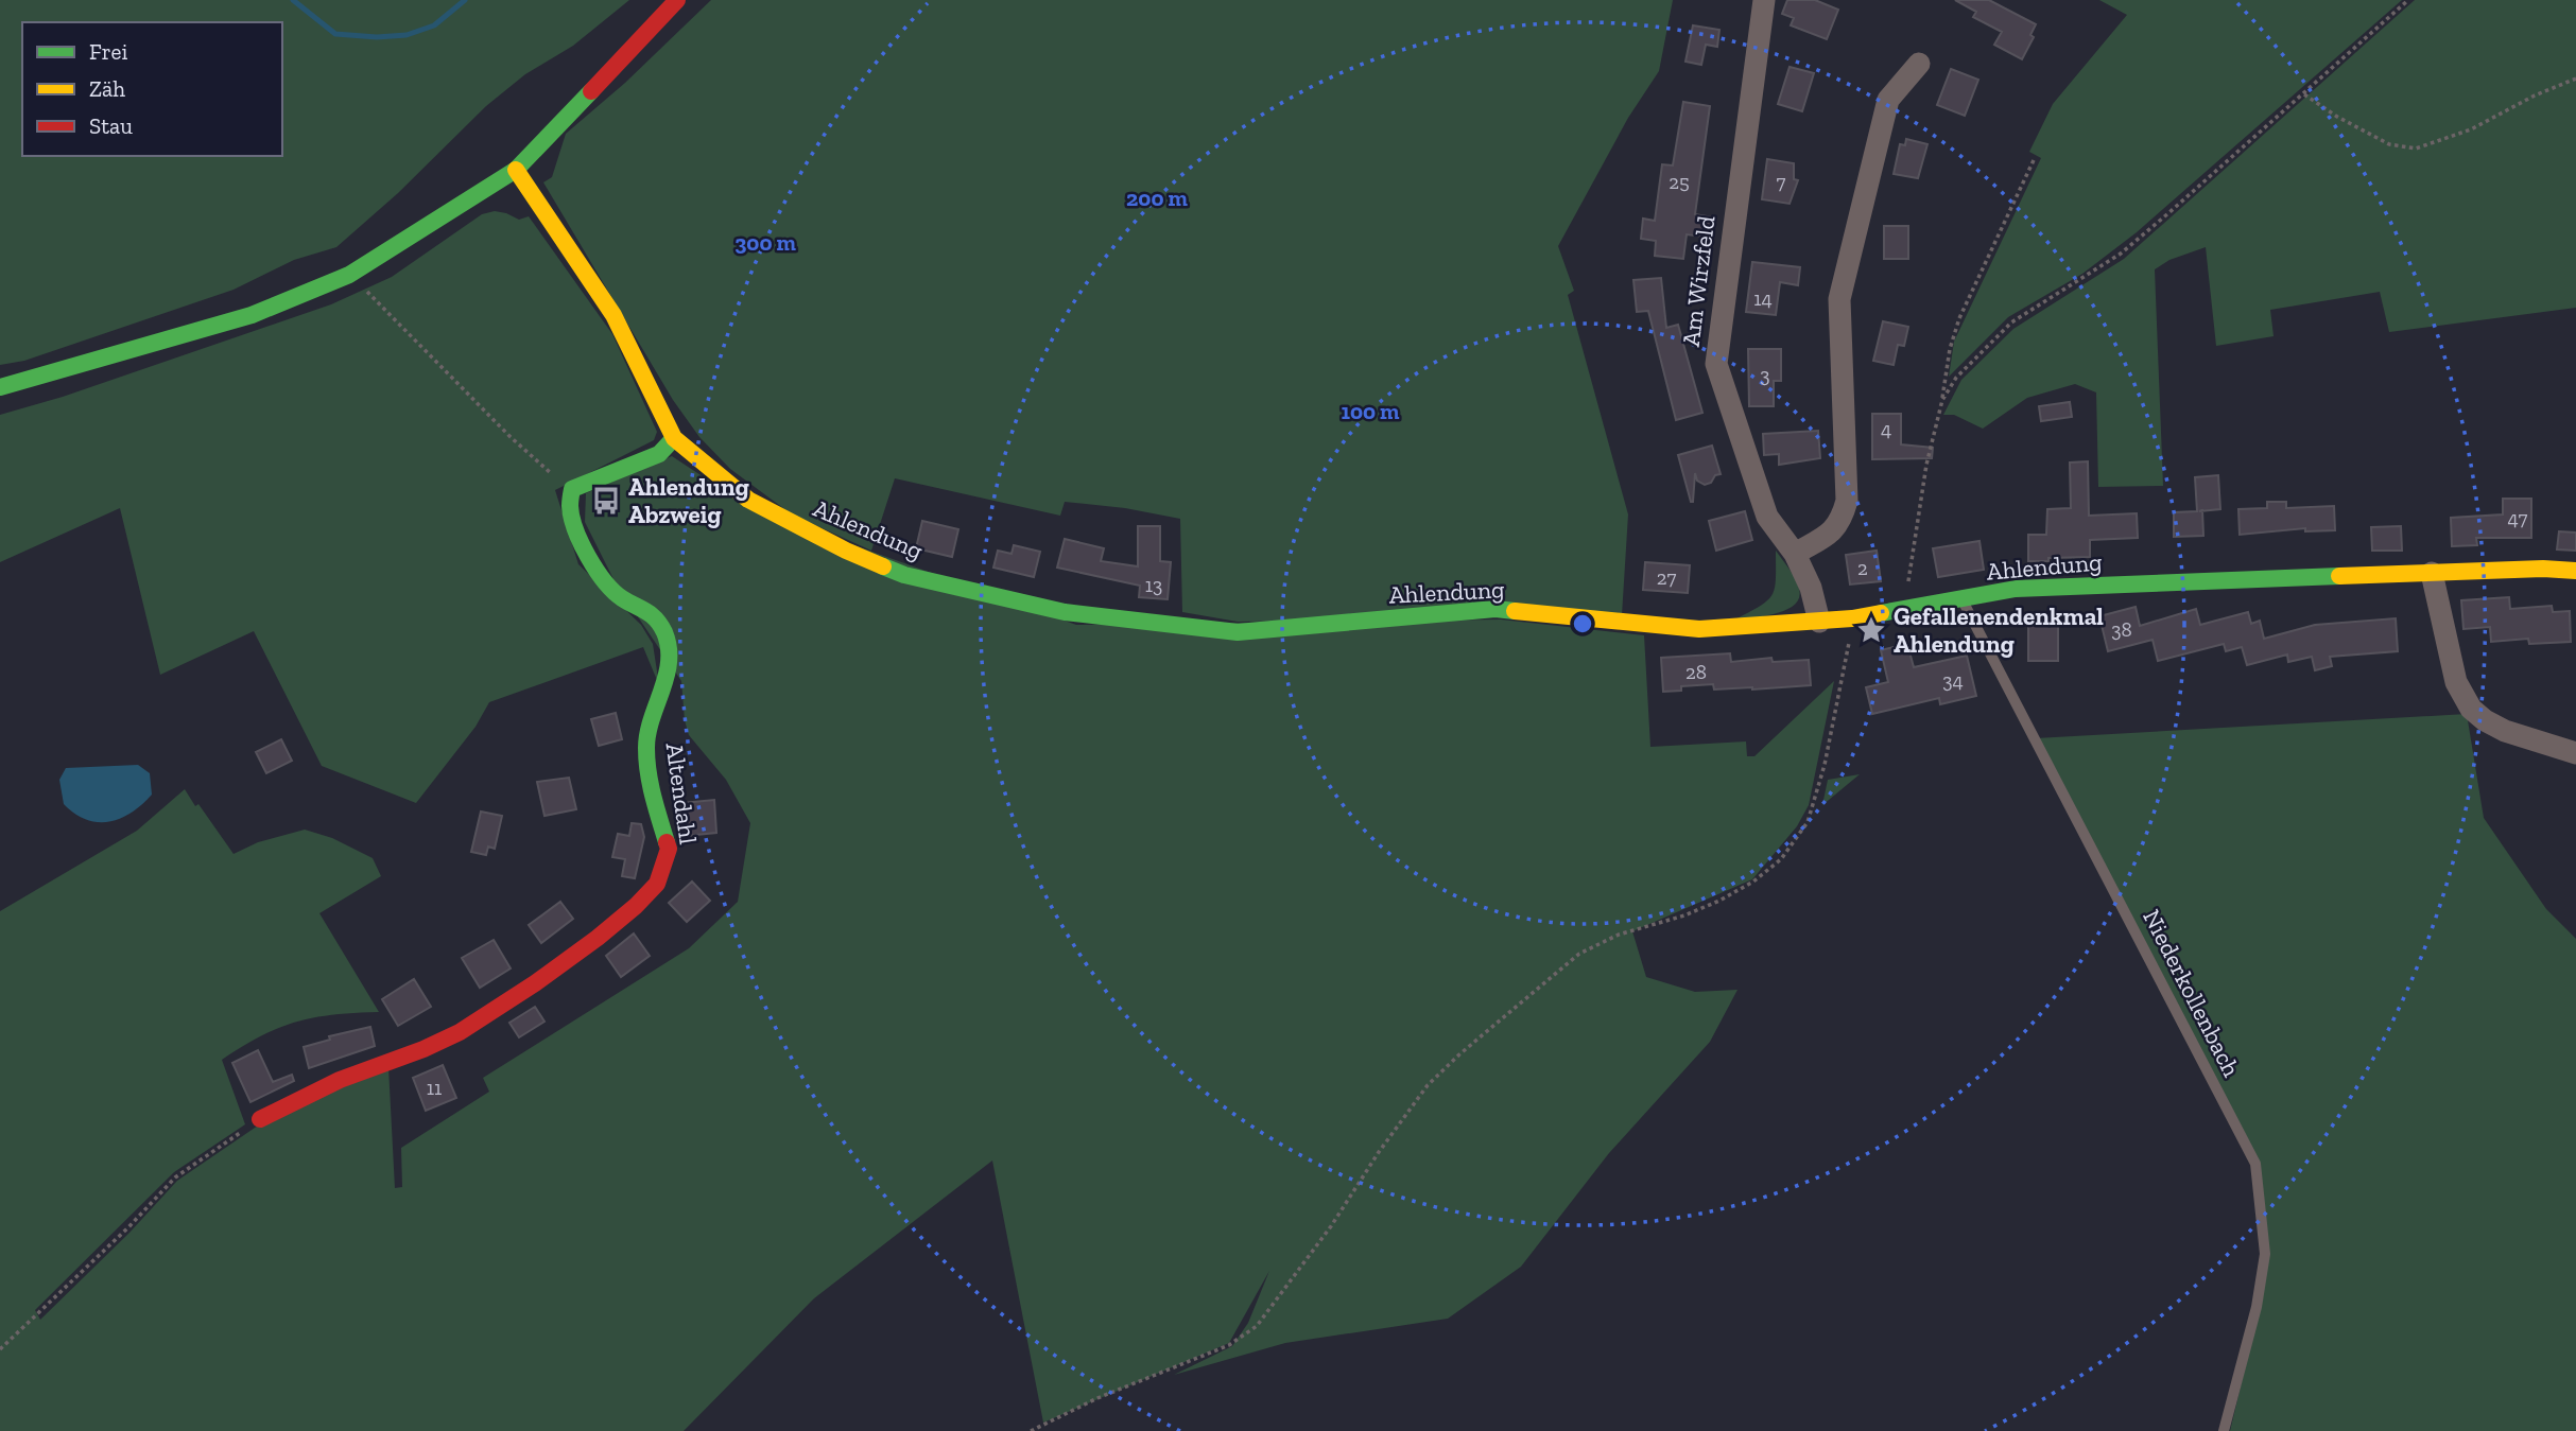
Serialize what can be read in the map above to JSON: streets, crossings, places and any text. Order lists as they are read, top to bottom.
{
  "streets": {
    "street": ["Am Wirzfeld", "Ahlendung", "Altendahl"],
    "lane": ["Niederkollenbach"]
  },
  "crossings": [
    ["Am Wirzfeld", "Ahlendung"],
    ["Ahlendung", "Niederkollenbach"]
  ],
  "places": {
    "bus stop": ["Ahlendung Abzweig"],
    "place": ["Gefallenendenkmal Ahlendung"]
  },
  "house_numbers": [
    "25",
    "7",
    "14",
    "3",
    "4",
    "47",
    "2",
    "27",
    "13",
    "38",
    "28",
    "34",
    "11"
  ],
  "legend": ["Frei", "Zäh", "Stau"],
  "rings": ["200 m", "300 m", "100 m"]
}
